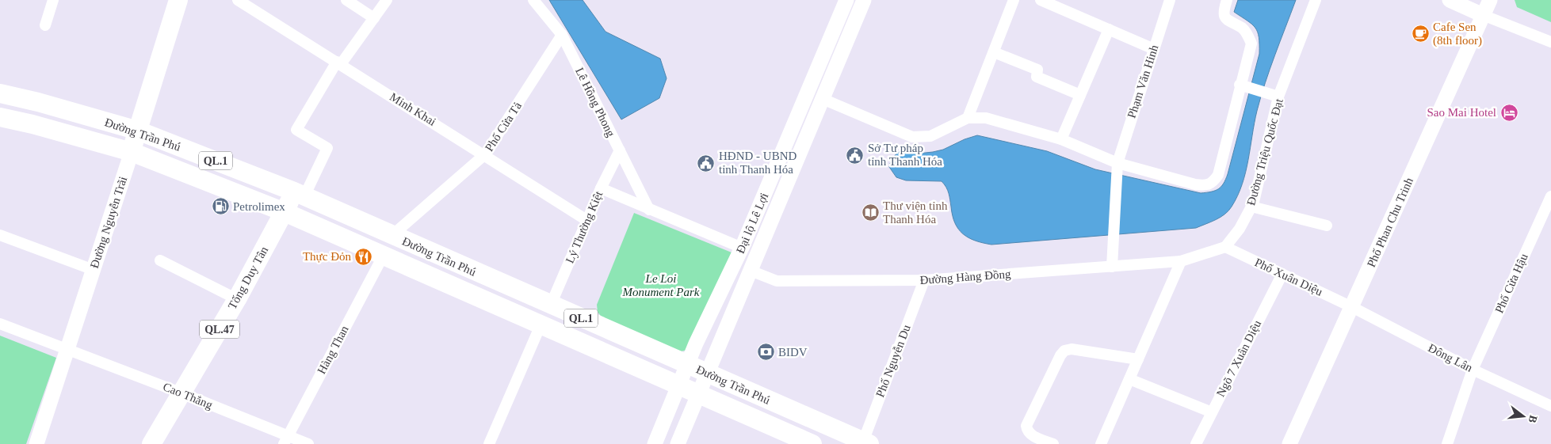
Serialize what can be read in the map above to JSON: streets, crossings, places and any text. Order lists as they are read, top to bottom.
{
  "streets": {
    "highway": [
      "Đường Trần Phú",
      "QL.1",
      "Đường Nguyễn Trãi",
      "Tống Duy Tân",
      "QL.47"
    ],
    "main road": ["Phố Phan Chu Trinh", "Đại lộ Lê Lợi"],
    "street": [
      "Phạm Văn Hinh",
      "Lê Hồng Phong",
      "Minh Khai",
      "Phố Cửa Tả",
      "Đường Triệu Quốc Đạt",
      "Lý Thường Kiệt",
      "Đường Hàng Đồng",
      "Phố Xuân Diệu",
      "Phố Cửa Hậu",
      "Hàng Than",
      "Đông Lân",
      "Ngõ 7 Xuân Diệu",
      "Phố Nguyễn Du",
      "Cao Thắng"
    ]
  },
  "crossings": [
    ["Phạm Văn Hinh", "Đường Hàng Đồng"],
    ["Lê Hồng Phong", "Phố Cửa Tả"],
    ["Lê Hồng Phong", "Lý Thường Kiệt"],
    ["Minh Khai", "Phố Cửa Tả"],
    ["Minh Khai", "Lý Thường Kiệt"],
    ["Phố Cửa Tả", "Đường Trần Phú"],
    ["Đường Trần Phú", "Đường Nguyễn Trãi"],
    ["Đường Trần Phú", "Đại lộ Lê Lợi"],
    ["Đường Trần Phú", "Lý Thường Kiệt"],
    ["Đường Trần Phú", "Tống Duy Tân"],
    ["Đường Trần Phú", "Hàng Than"],
    ["Đường Trần Phú", "Phố Nguyễn Du"],
    ["Đường Triệu Quốc Đạt", "Phố Xuân Diệu"],
    ["Đường Nguyễn Trãi", "Cao Thắng"],
    ["Phố Phan Chu Trinh", "Phố Xuân Diệu"],
    ["Phố Phan Chu Trinh", "Đông Lân"],
    ["Đại lộ Lê Lợi", "Đường Hàng Đồng"],
    ["Đường Hàng Đồng", "Phố Nguyễn Du"],
    ["Phố Xuân Diệu", "Đông Lân"],
    ["Phố Xuân Diệu", "Ngõ 7 Xuân Diệu"],
    ["Tống Duy Tân", "Cao Thắng"],
    ["Phố Cửa Hậu", "Đông Lân"],
    ["Hàng Than", "Cao Thắng"]
  ],
  "parks": ["Le Loi Monument Park"],
  "places": {
    "cafe": ["Cafe Sen (8th floor)"],
    "hotel": ["Sao Mai Hotel"],
    "public building": ["Sở Tư pháp tỉnh Thanh Hóa", "HĐND - UBND tỉnh Thanh Hóa"],
    "fuel station": ["Petrolimex"],
    "library": ["Thư viện tỉnh Thanh Hóa"],
    "restaurant": ["Thực Đỏn"],
    "bank": ["BIDV"]
  },
  "north": "right"
}
